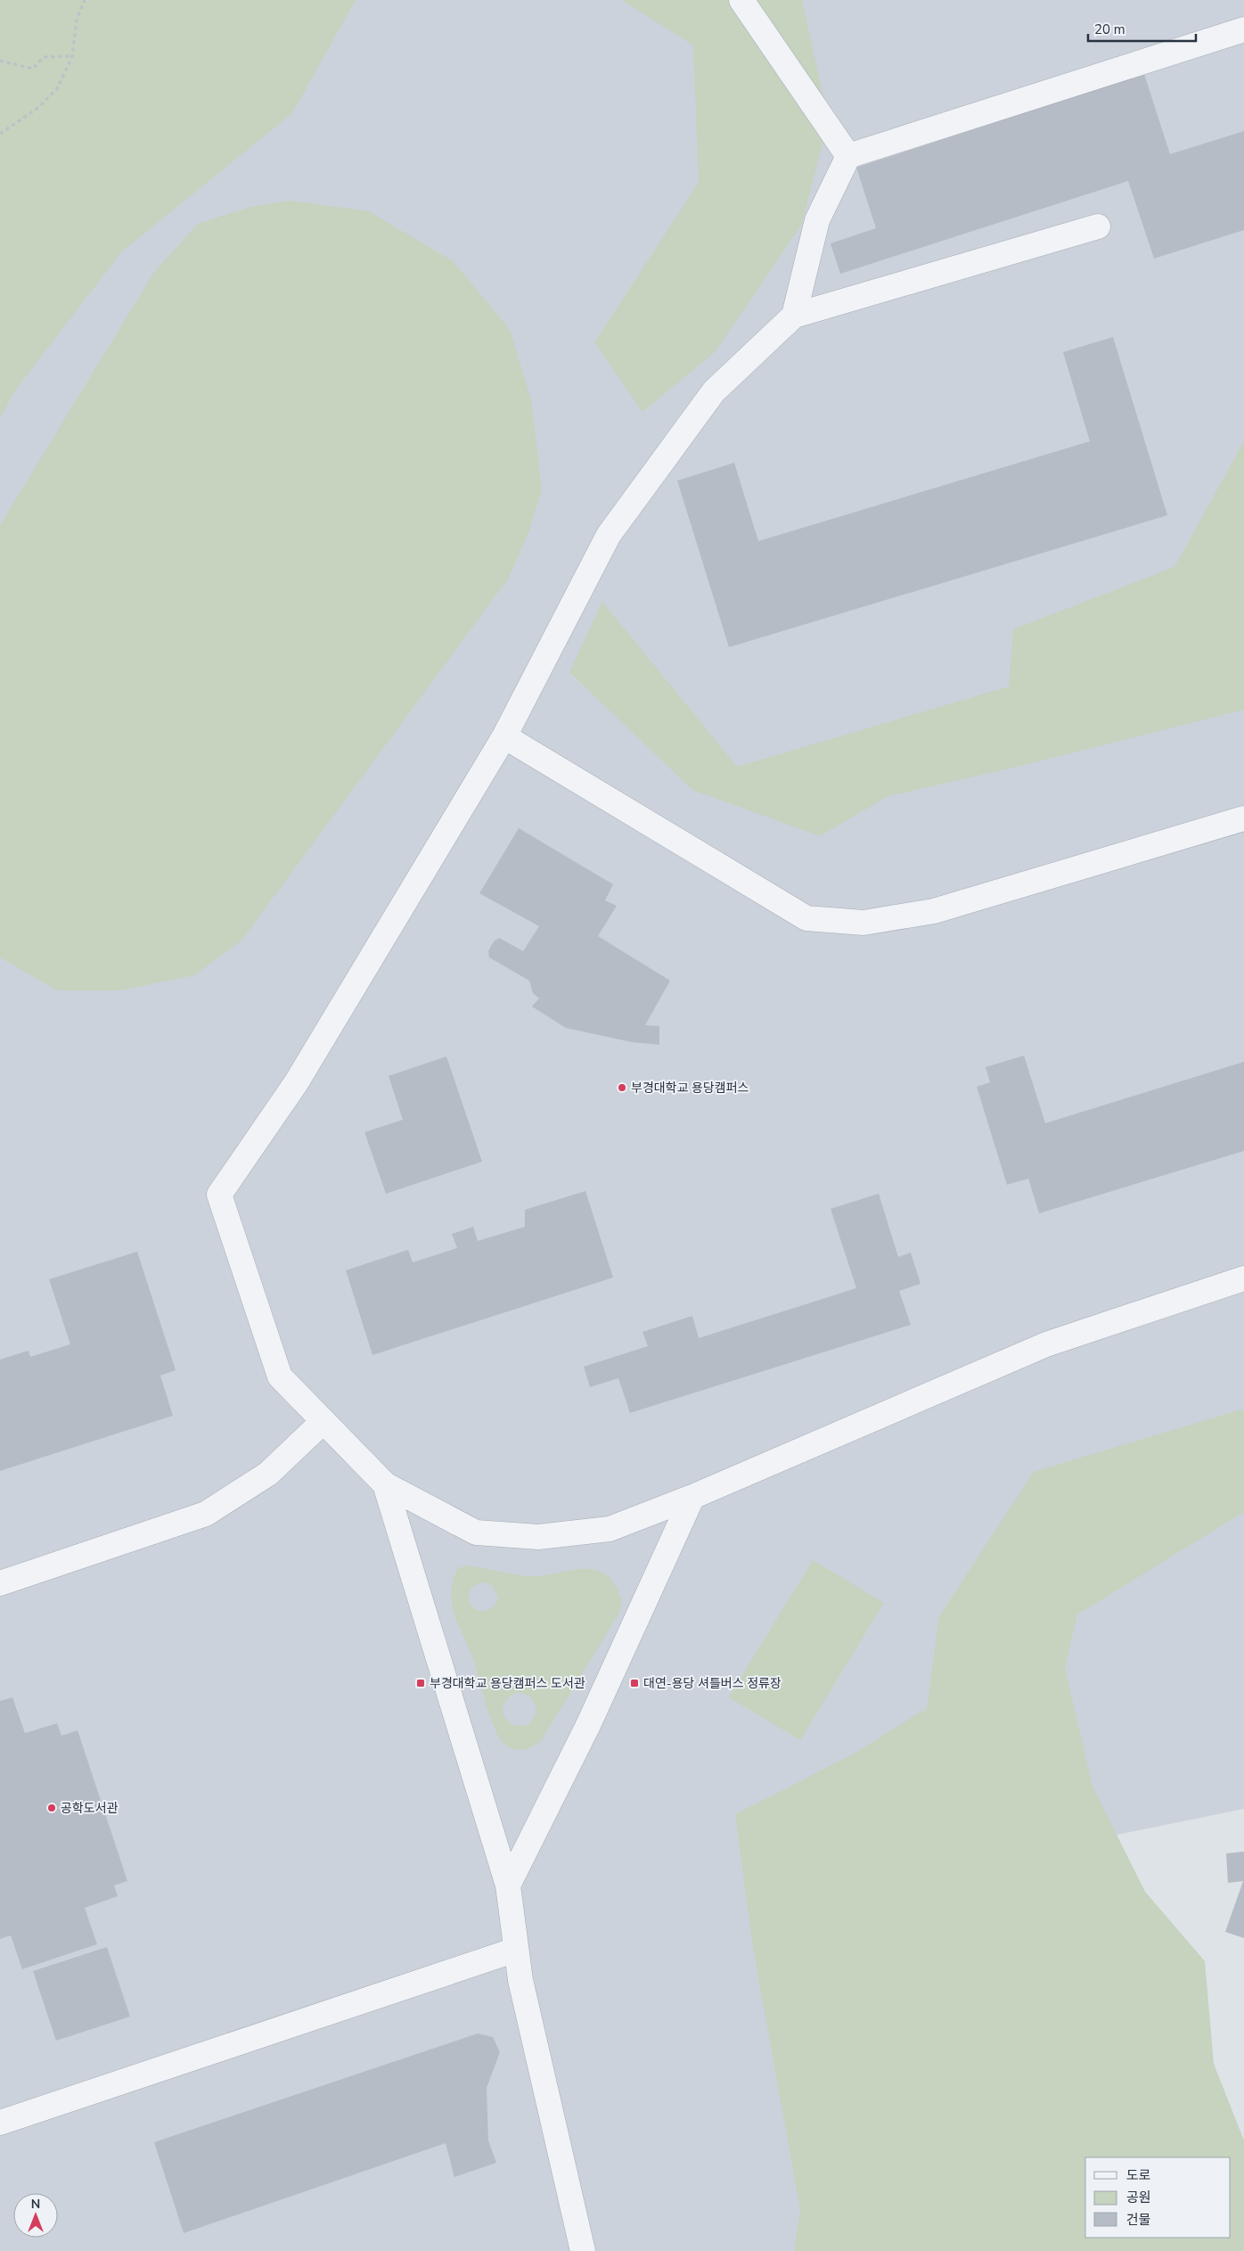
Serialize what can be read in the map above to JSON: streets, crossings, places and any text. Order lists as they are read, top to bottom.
{
  "places": {
    "other": ["부경대학교 용당캠퍼스", "공학도서관"],
    "transit": ["부경대학교 용당캠퍼스 도서관", "대연-용당 셔틀버스 정류장"]
  },
  "legend": ["도로", "공원", "건물"],
  "scale_bar": "20 m",
  "north": "top"
}
